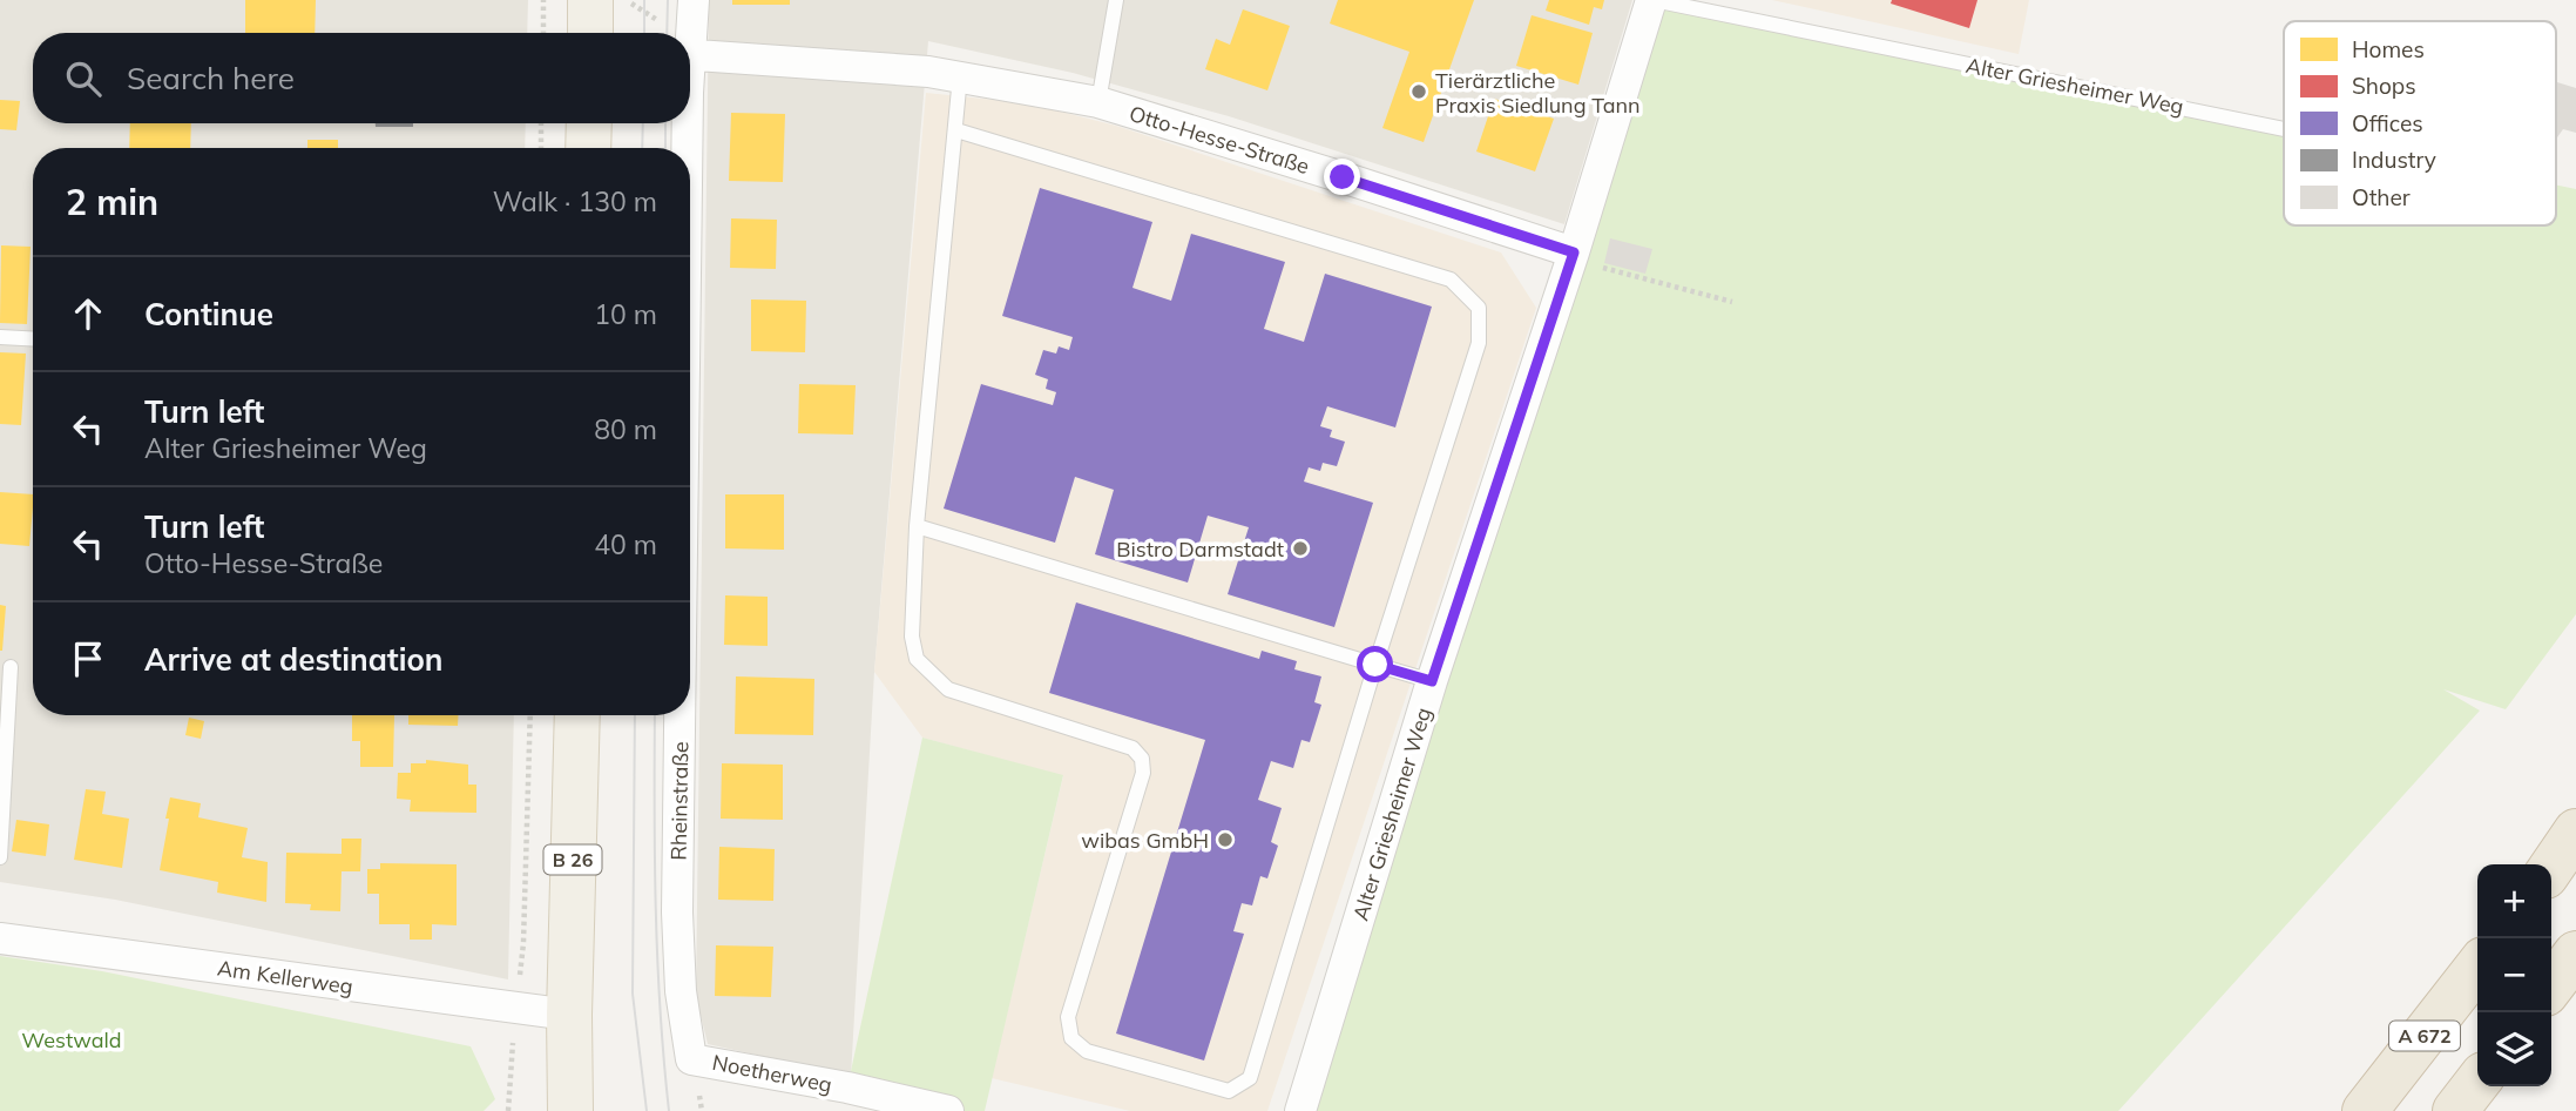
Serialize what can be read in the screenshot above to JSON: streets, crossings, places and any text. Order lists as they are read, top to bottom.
{
  "streets": {
    "highway": ["A 672"],
    "main road": ["B 26"],
    "street": [
      "Alter Griesheimer Weg",
      "Otto-Hesse-Straße",
      "Rheinstraße",
      "Am Kellerweg",
      "Noetherweg"
    ]
  },
  "crossings": [
    ["Alter Griesheimer Weg", "Otto-Hesse-Straße"],
    ["Rheinstraße", "Noetherweg"],
    ["B 26", "Am Kellerweg"]
  ],
  "parks": ["Westwald"],
  "places": ["Tierärztliche Praxis Siedlung Tann", "Bistro Darmstadt", "wibas GmbH"],
  "legend": [
    "Homes",
    "Shops",
    "Offices",
    "Industry",
    "Other"
  ],
  "page": {
    "search": "Search here",
    "heading": ["2 min", "Walk · 130 m"],
    "list": [
      ["Continue", "10 m"],
      ["Turn left", "Alter Griesheimer Weg", "80 m"],
      ["Turn left", "Otto-Hesse-Straße", "40 m"],
      "Arrive at destination"
    ],
    "map_buttons": ["+", "−"]
  }
}
